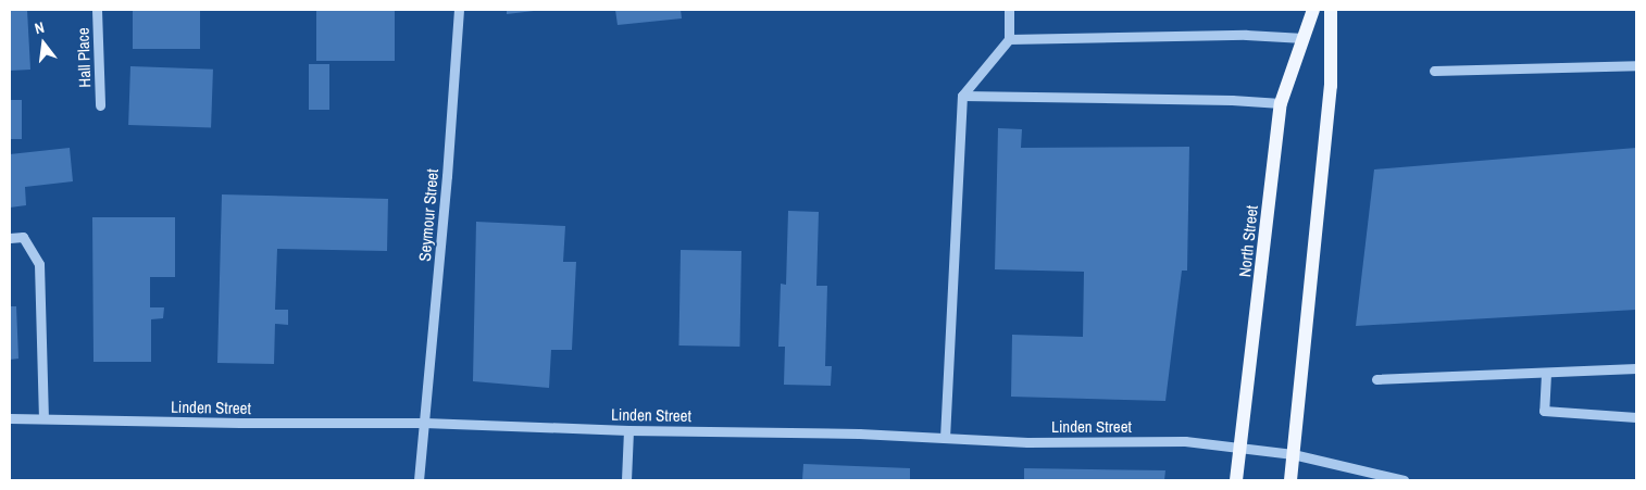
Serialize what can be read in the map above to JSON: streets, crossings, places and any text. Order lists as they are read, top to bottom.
{
  "streets": {
    "main road": ["North Street"],
    "street": ["Hall Place", "Seymour Street", "Linden Street"]
  },
  "crossings": [
    ["Seymour Street", "Linden Street"],
    ["North Street", "Linden Street"]
  ],
  "north": "top"
}
